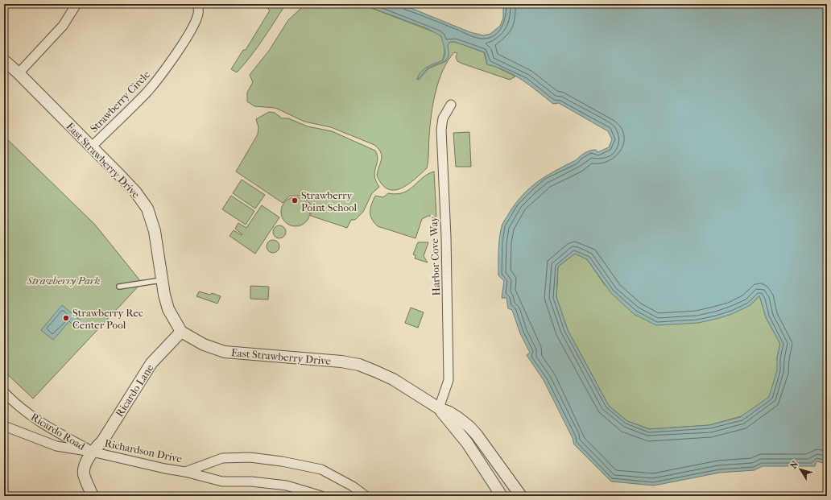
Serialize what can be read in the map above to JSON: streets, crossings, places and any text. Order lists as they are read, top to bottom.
{
  "streets": {
    "street": [
      "Strawberry Circle",
      "East Strawberry Drive",
      "Harbor Cove Way",
      "Ricardo Lane",
      "Ricardo Road",
      "Richardson Drive"
    ]
  },
  "crossings": [
    ["Strawberry Circle", "East Strawberry Drive"],
    ["East Strawberry Drive", "Harbor Cove Way"],
    ["East Strawberry Drive", "Ricardo Lane"],
    ["Ricardo Lane", "Ricardo Road"],
    ["Ricardo Lane", "Richardson Drive"],
    ["Ricardo Road", "Richardson Drive"]
  ],
  "parks": ["Strawberry Park"],
  "places": ["Strawberry Point School", "Strawberry Rec Center Pool"],
  "north": "top left"
}
